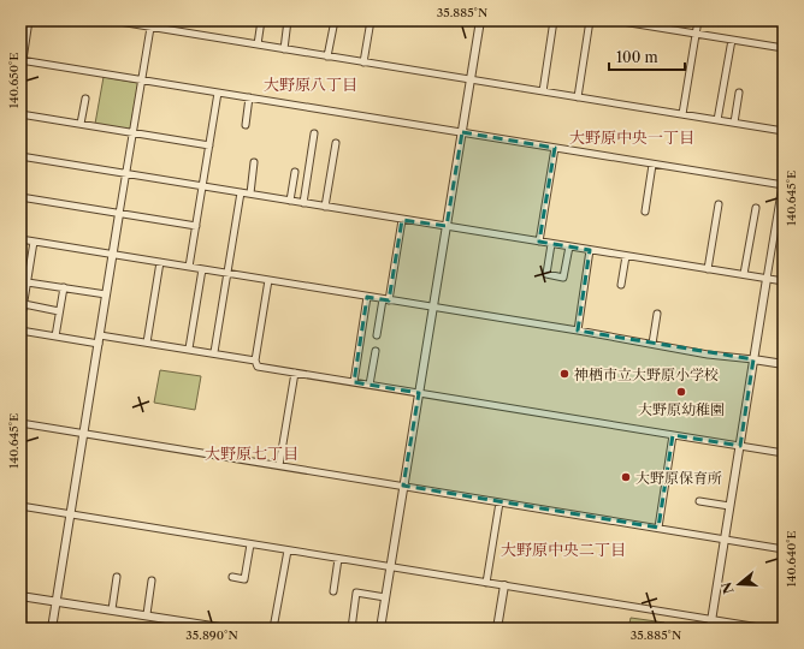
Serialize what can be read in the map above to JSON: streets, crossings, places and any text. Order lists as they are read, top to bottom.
{
  "districts": [
    "大野原八丁目",
    "大野原中央一丁目",
    "大野原七丁目",
    "大野原中央二丁目"
  ],
  "places": ["神栖市立大野原小学校", "大野原幼稚園", "大野原保育所"],
  "scale_bar": "100 m",
  "north": "left",
  "coordinates": [
    "35.885°N",
    "140.650°E",
    "140.645°E",
    "140.640°E",
    "35.890°N"
  ]
}
